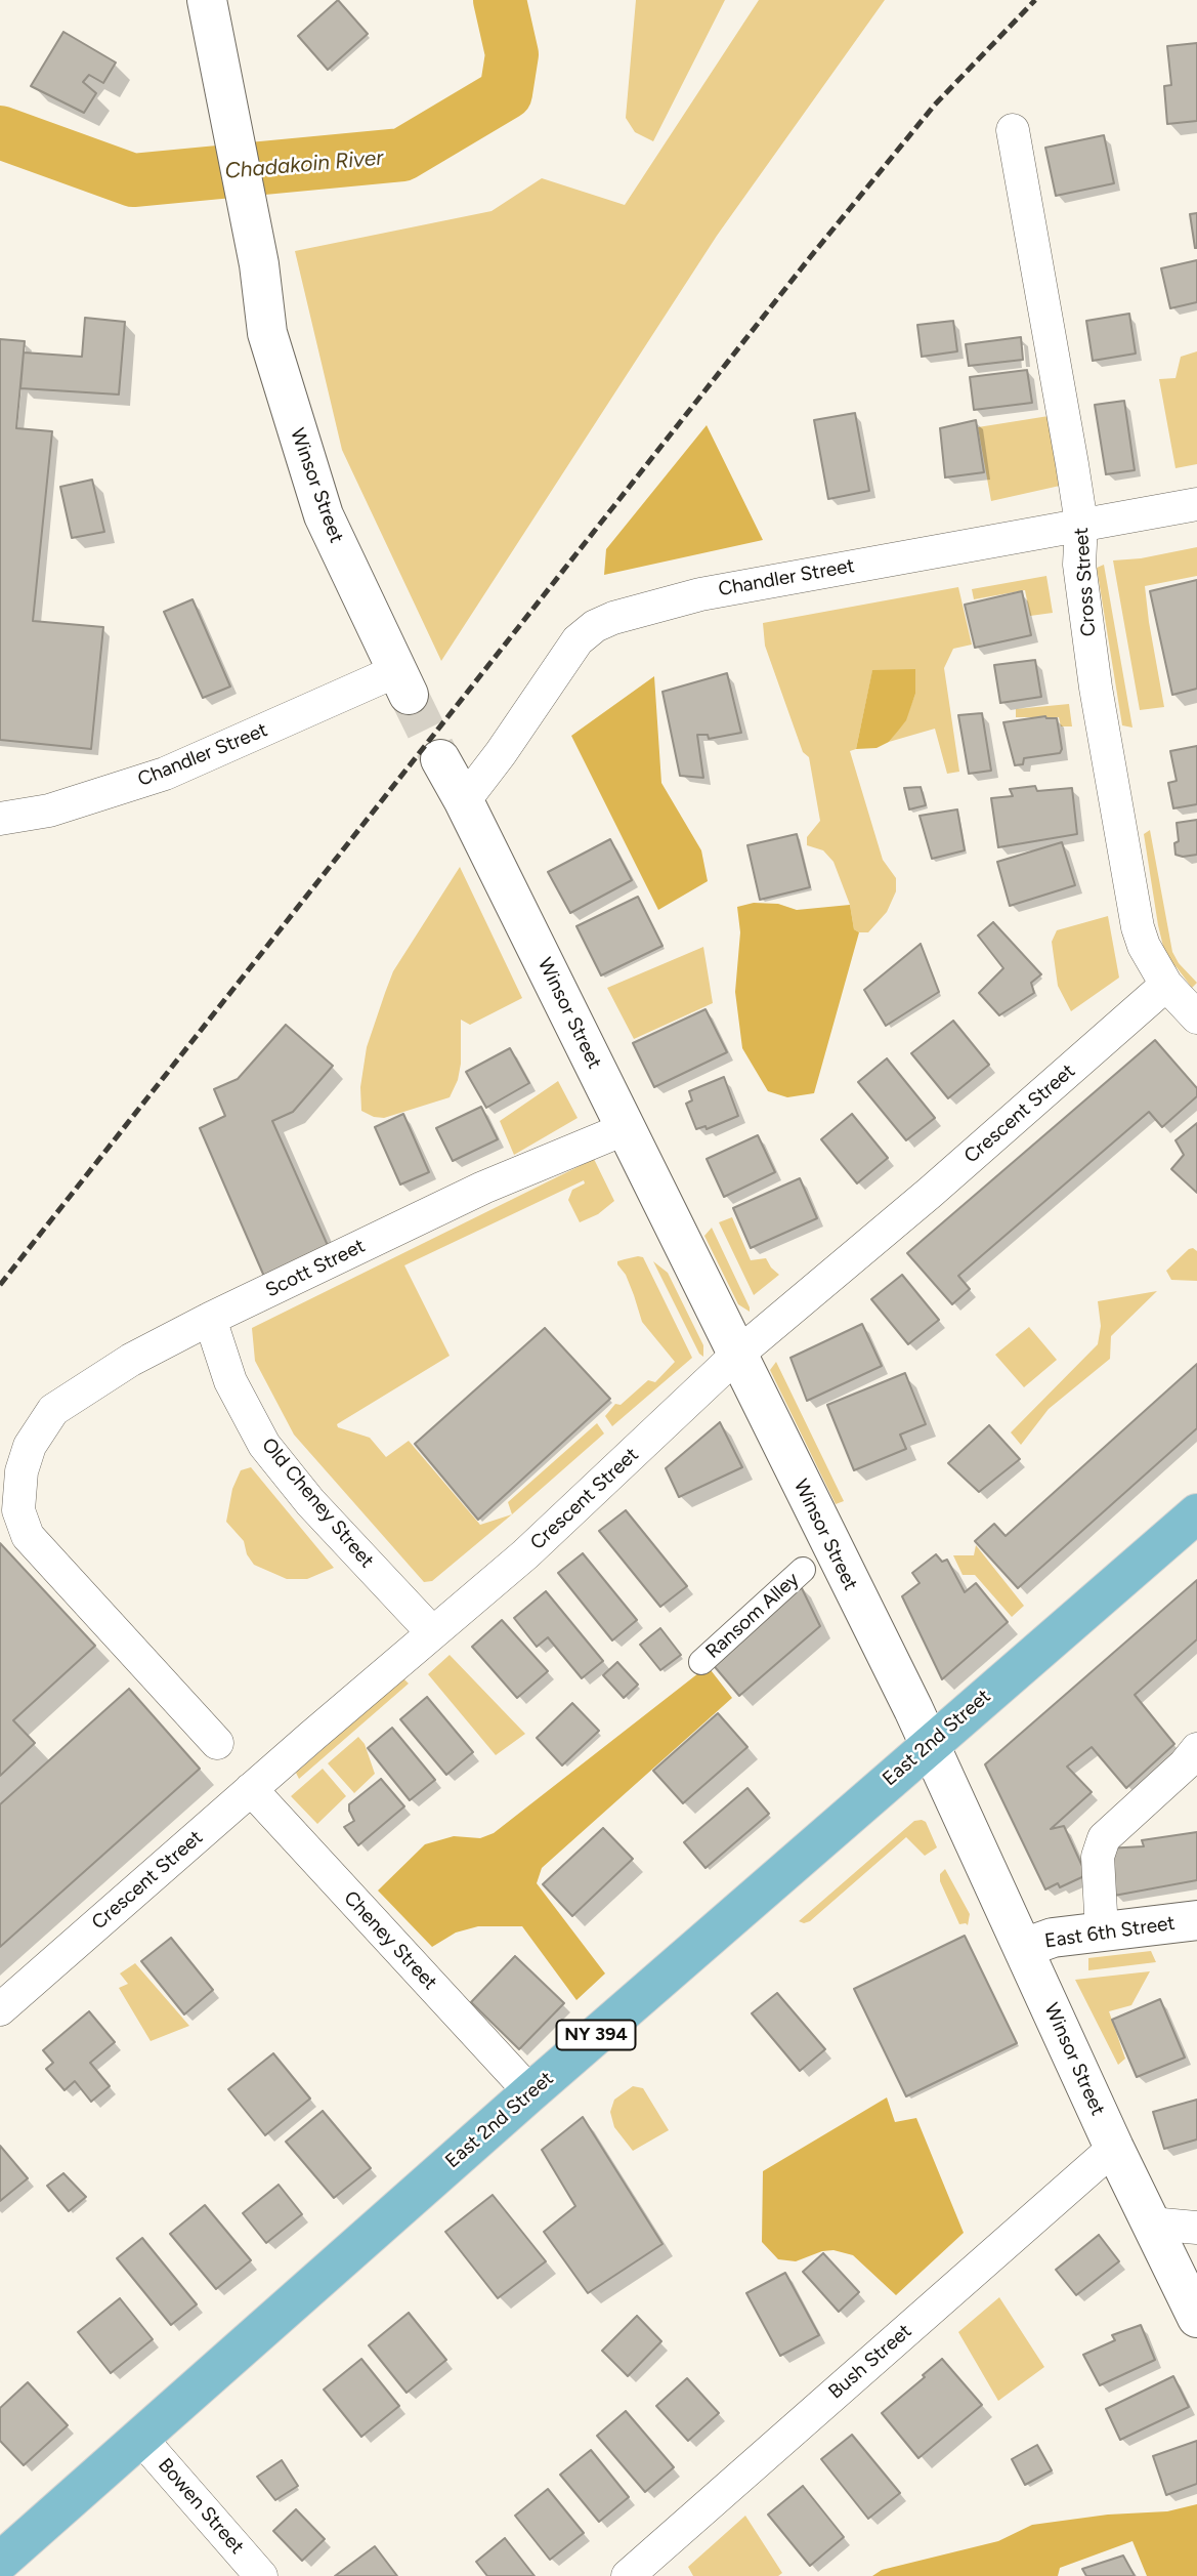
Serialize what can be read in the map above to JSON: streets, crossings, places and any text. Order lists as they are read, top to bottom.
{
  "streets": {
    "main road": ["East 2nd Street", "NY 394"],
    "street": [
      "Winsor Street",
      "Chandler Street",
      "Cross Street",
      "Crescent Street",
      "Scott Street",
      "Old Cheney Street",
      "Ransom Alley",
      "East 6th Street",
      "Cheney Street",
      "Bush Street",
      "Bowen Street"
    ]
  },
  "crossings": [
    ["Winsor Street", "Chandler Street"],
    ["Winsor Street", "Crescent Street"],
    ["Winsor Street", "Scott Street"],
    ["Winsor Street", "East 2nd Street"],
    ["Winsor Street", "East 6th Street"],
    ["Winsor Street", "Bush Street"],
    ["Chandler Street", "Cross Street"],
    ["Cross Street", "Crescent Street"],
    ["Crescent Street", "Old Cheney Street"],
    ["Crescent Street", "Cheney Street"],
    ["Scott Street", "Old Cheney Street"],
    ["East 2nd Street", "Cheney Street"],
    ["East 2nd Street", "Bowen Street"]
  ],
  "water": ["Chadakoin River"]
}
